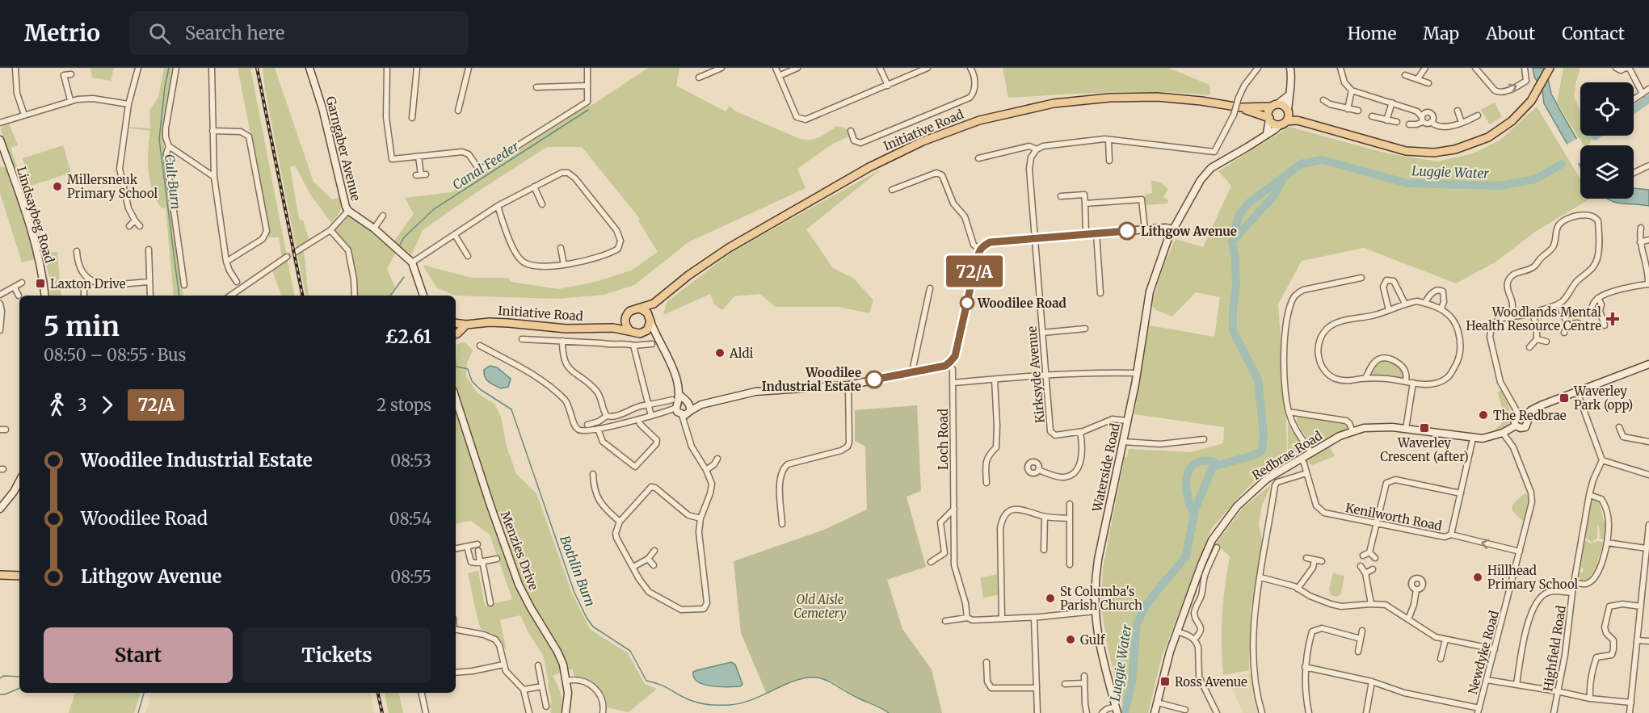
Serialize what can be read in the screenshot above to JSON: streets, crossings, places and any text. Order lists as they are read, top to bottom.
{
  "streets": {
    "main road": ["Initiative Road"],
    "street": [
      "Garngaber Avenue",
      "Lindsaybeg Road",
      "Kirksyde Avenue",
      "Loch Road",
      "Redbrae Road",
      "Waterside Road",
      "Kenilworth Road",
      "Menzies Drive",
      "Highfield Road",
      "Newdyke Road"
    ]
  },
  "crossings": [
    ["Kirksyde Avenue", "Waterside Road"],
    ["Redbrae Road", "Kenilworth Road"],
    ["Redbrae Road", "Newdyke Road"]
  ],
  "water": [
    "Canal Feeder",
    "Luggie Water",
    "Cult Burn",
    "Bothlin Burn"
  ],
  "parks": ["Old Aisle Cemetery"],
  "places": {
    "other": [
      "Millersneuk Primary School",
      "Lithgow Avenue",
      "Woodilee Road",
      "Aldi",
      "Woodilee Industrial Estate",
      "The Redbrae",
      "Hillhead Primary School",
      "St Columba's Parish Church",
      "Gulf"
    ],
    "transit": [
      "Laxton Drive",
      "Waverley Park (opp)",
      "Waverley Crescent (after)",
      "Ross Avenue"
    ],
    "health": ["Woodlands Mental Health Resource Centre"]
  },
  "lines": ["bus line 72/A"],
  "page": {
    "header": "Metrio",
    "search": "Search here",
    "nav": [
      "Home",
      "Map",
      "About",
      "Contact"
    ],
    "on_map": "72/A",
    "heading": ["5 min", "08:50 – 08:55 · Bus", "£2.61"],
    "legs": ["3", "72/A", "2 stops"],
    "list": [
      {
        "name": "Woodilee Industrial Estate",
        "value": "08:53"
      },
      {
        "name": "Woodilee Road",
        "value": "08:54"
      },
      {
        "name": "Lithgow Avenue",
        "value": "08:55"
      }
    ],
    "buttons": ["Start", "Tickets"]
  }
}
